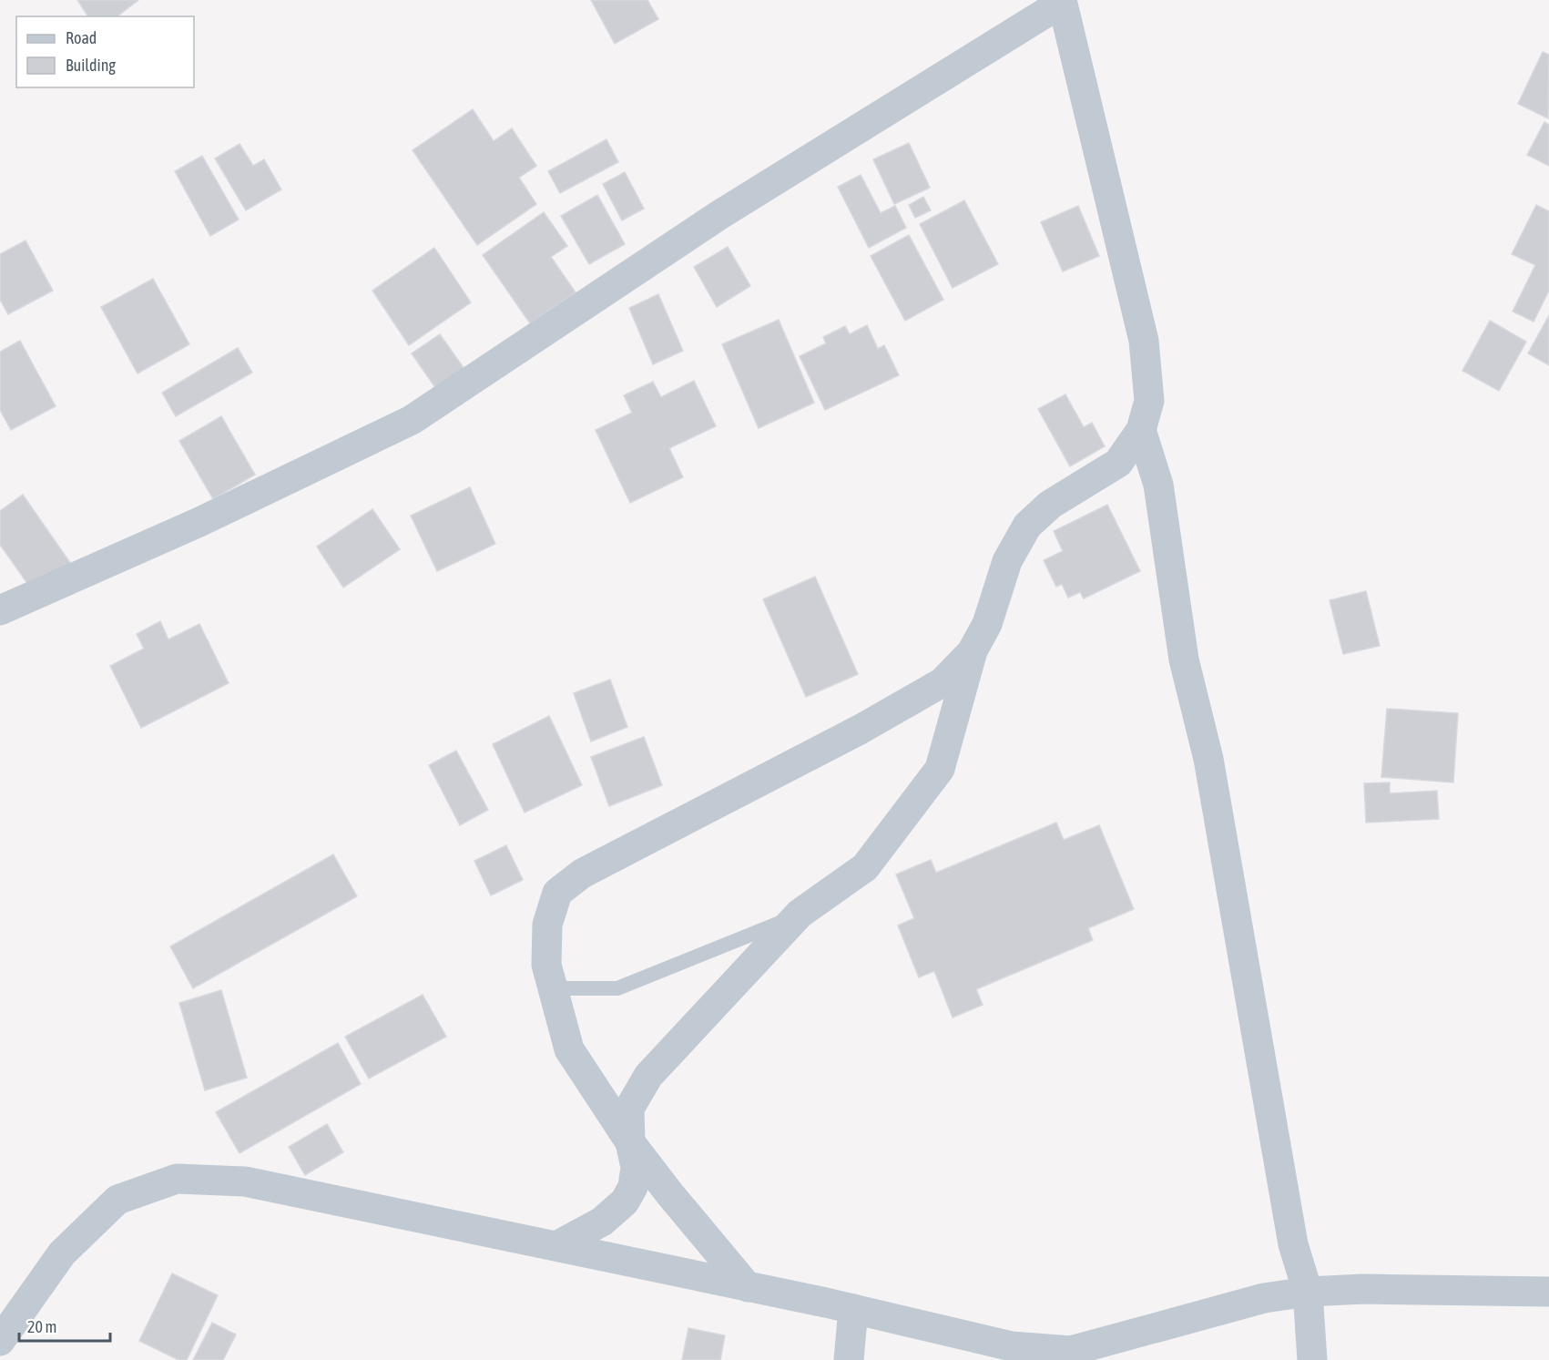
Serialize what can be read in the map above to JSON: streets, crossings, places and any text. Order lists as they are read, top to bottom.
{
  "legend": ["Road", "Building"],
  "scale_bar": "20 m"
}
